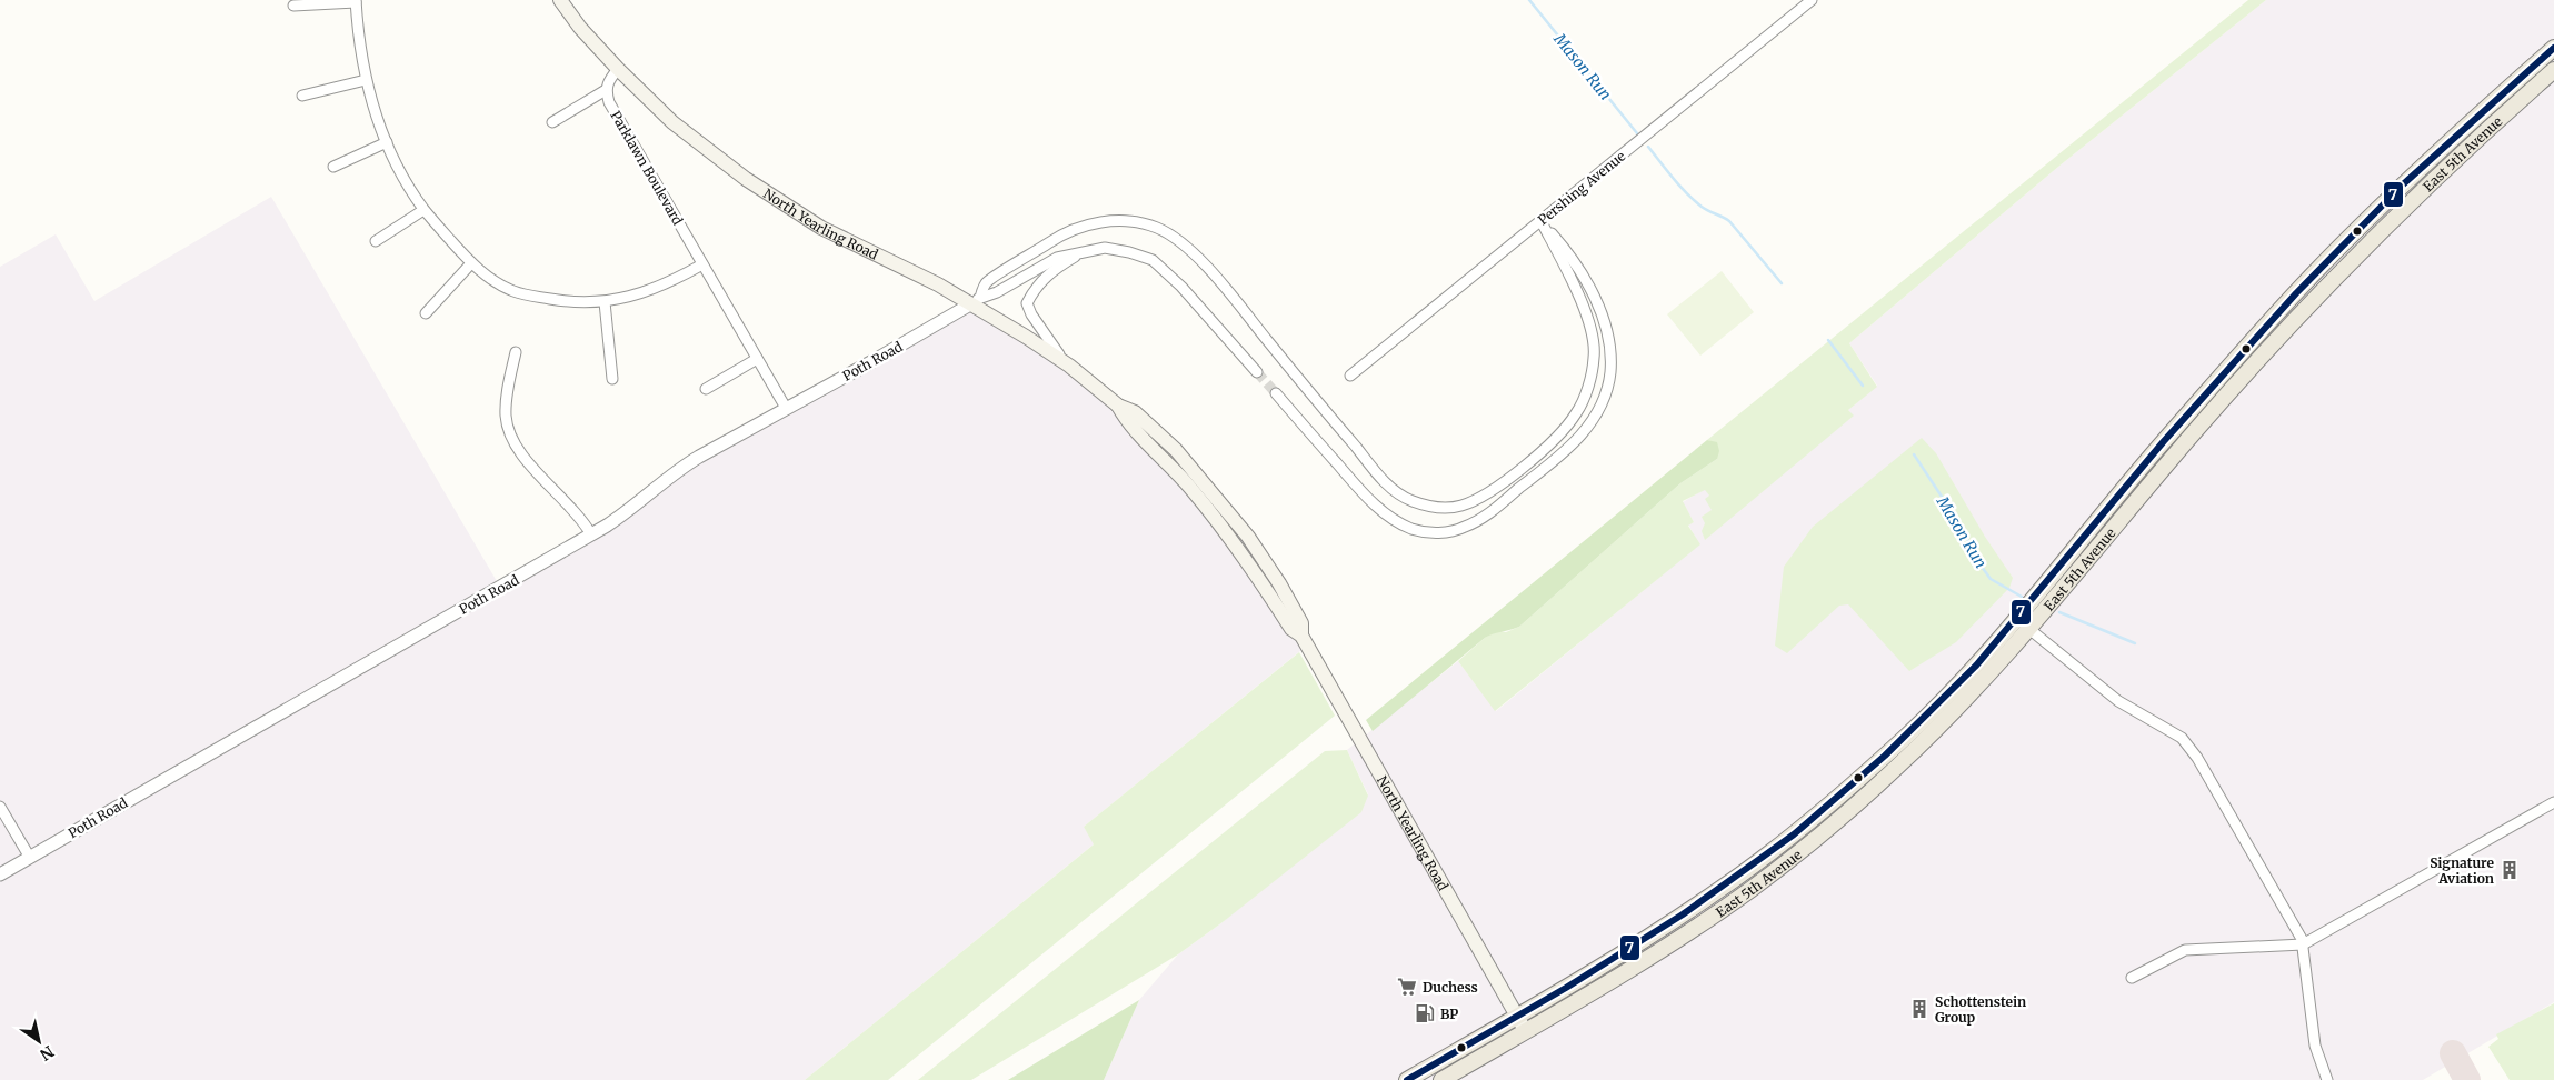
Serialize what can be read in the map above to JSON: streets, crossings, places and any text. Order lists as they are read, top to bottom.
{
  "streets": {
    "main road": ["East 5th Avenue", "North Yearling Road"],
    "street": ["Parklawn Boulevard", "Pershing Avenue", "Poth Road"]
  },
  "crossings": [
    ["East 5th Avenue", "North Yearling Road"],
    ["Parklawn Boulevard", "Poth Road"],
    ["North Yearling Road", "Poth Road"]
  ],
  "water": ["Mason Run"],
  "places": {
    "building": ["Signature Aviation", "Schottenstein Group"],
    "supermarket": ["Duchess"],
    "fuel station": ["BP"]
  },
  "lines": ["transit line 7"],
  "north": "bottom right"
}
